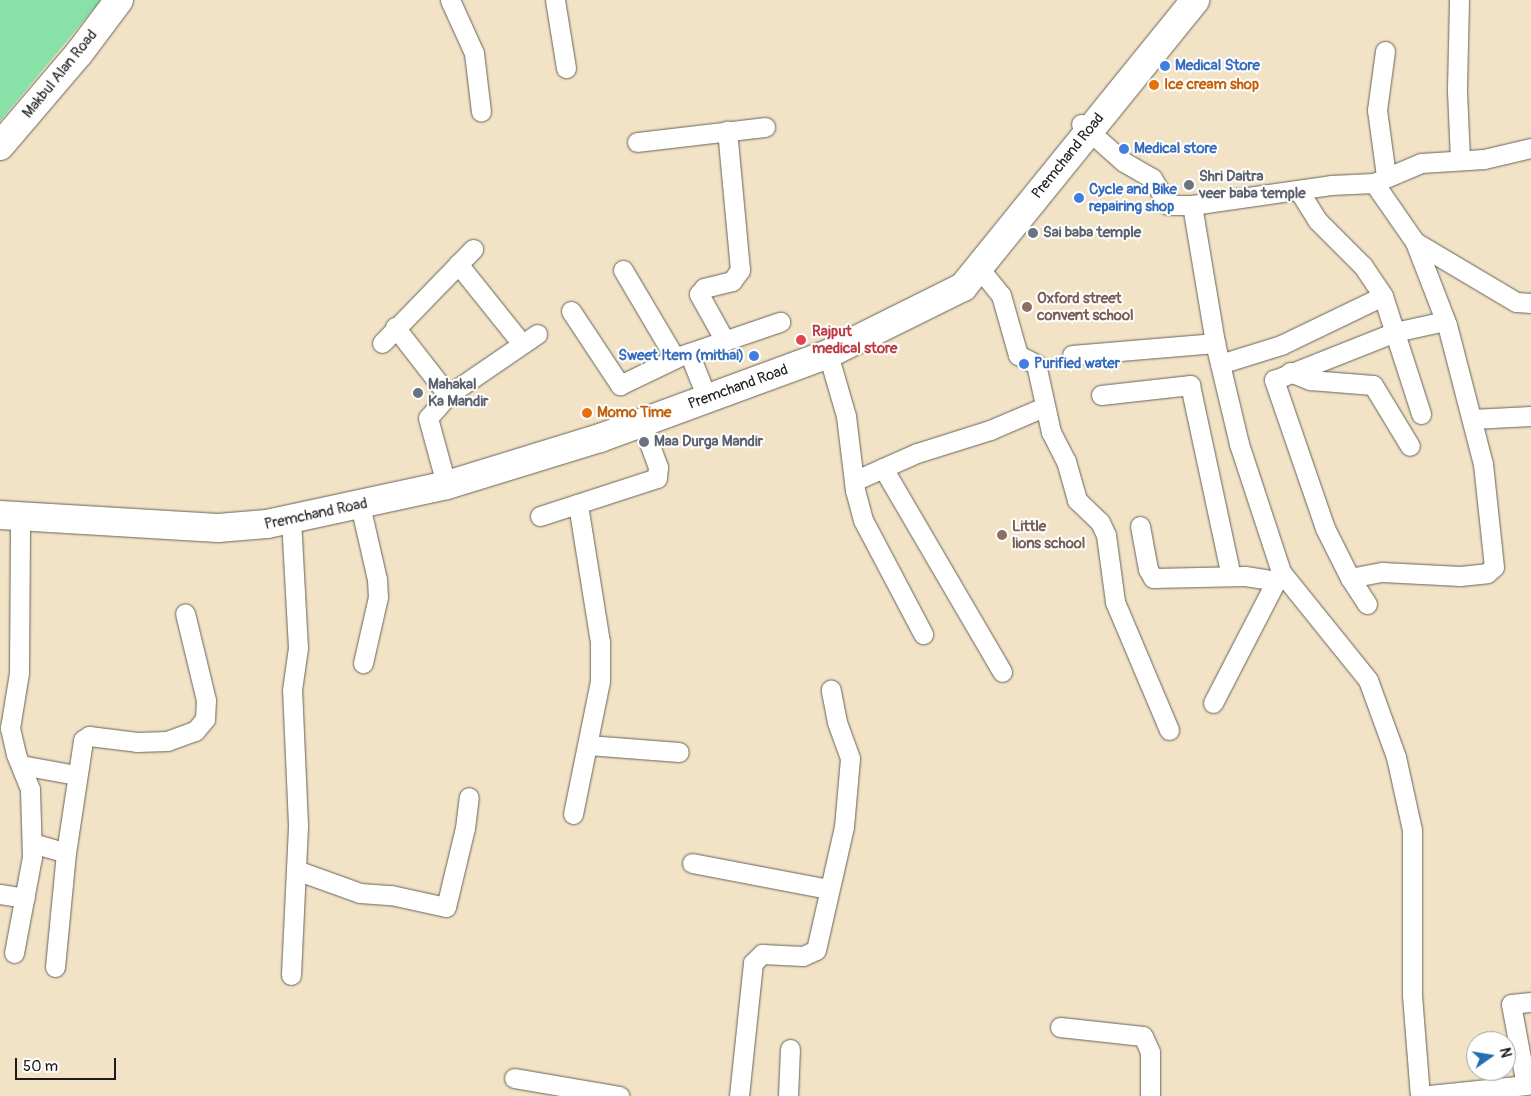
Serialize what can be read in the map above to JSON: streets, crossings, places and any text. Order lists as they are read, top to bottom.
{
  "streets": {
    "highway": ["Makbul Alan Road", "Premchand Road"]
  },
  "places": [
    "Medical Store",
    "Ice cream shop",
    "Medical store",
    "Shri Daitra veer baba temple",
    "Cycle and Bike repairing shop",
    "Sai baba temple",
    "Oxford street convent school",
    "Rajput medical store",
    "Sweet Item (mithai)",
    "Purified water",
    "Mahakal Ka Mandir",
    "Momo Time",
    "Maa Durga Mandir",
    "Little lions school"
  ],
  "scale_bar": "50 m",
  "north": "right"
}
